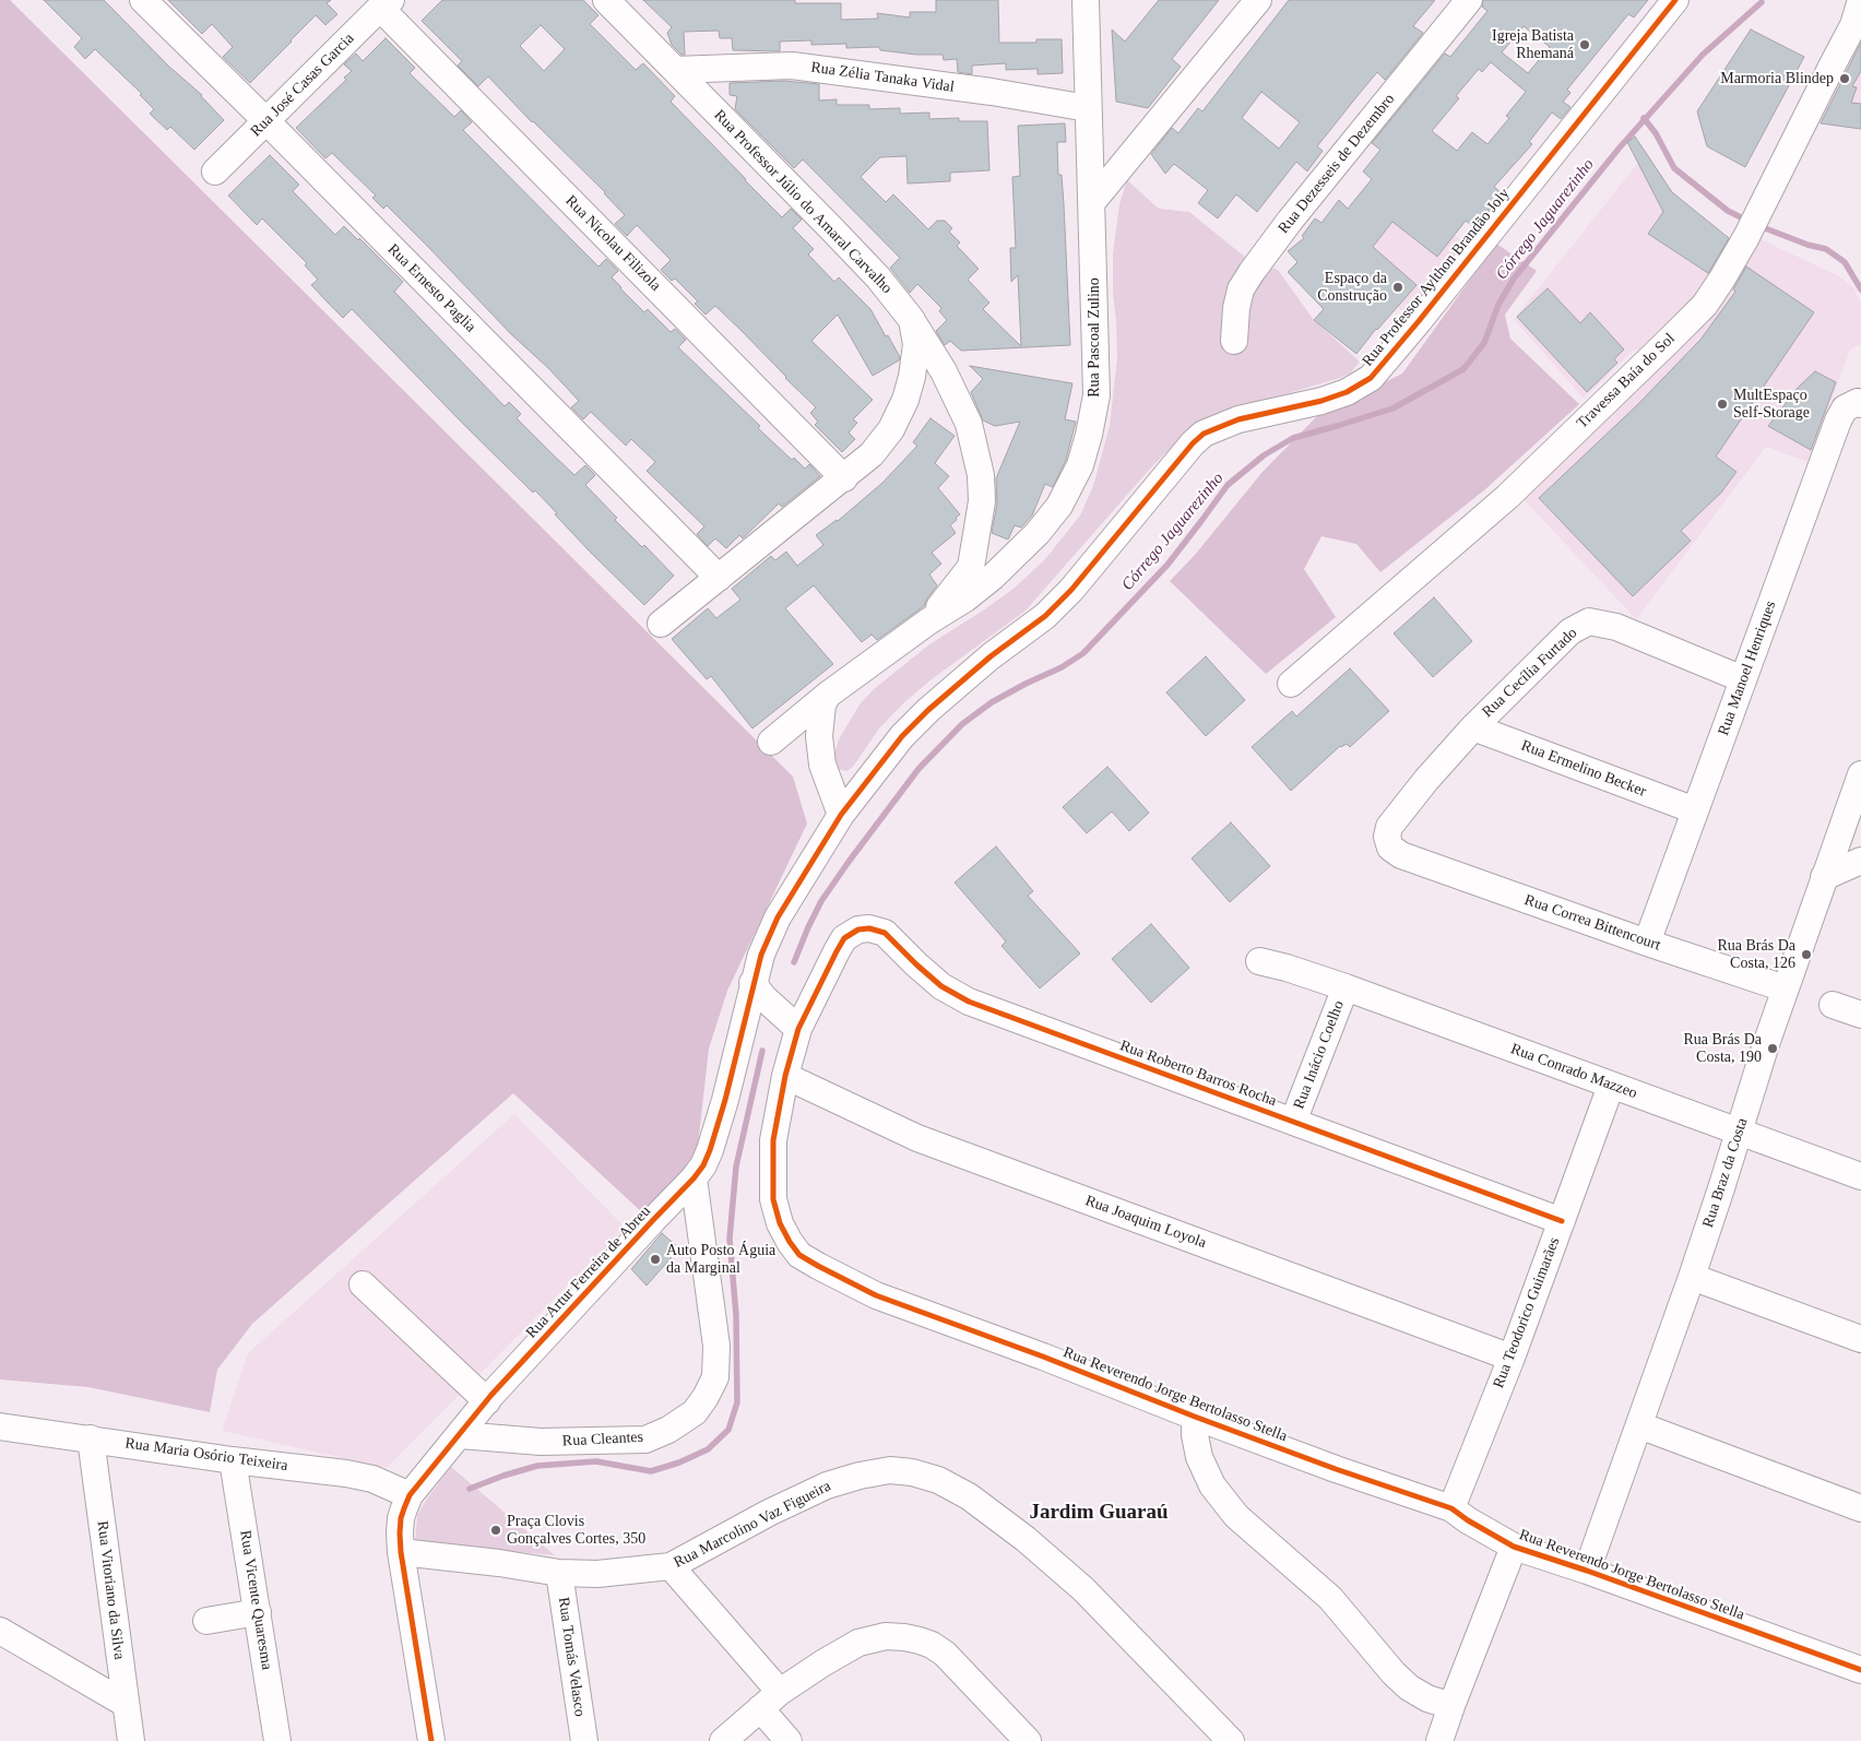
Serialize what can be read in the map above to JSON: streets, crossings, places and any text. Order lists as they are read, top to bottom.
{
  "streets": {
    "street": [
      "Rua Zélia Tanaka Vidal",
      "Rua José Casas Garcia",
      "Rua Dezesseis de Dezembro",
      "Rua Professor Júlio do Amaral Carvalho",
      "Rua Nicolau Filizola",
      "Rua Professor Aylthon Brandão Joly",
      "Rua Ernesto Paglia",
      "Rua Pascoal Zulino",
      "Travessa Baía do Sol",
      "Rua Manoel Henriques",
      "Rua Cecília Furtado",
      "Rua Ermelino Becker",
      "Rua Correa Bittencourt",
      "Rua Inácio Coelho",
      "Rua Conrado Mazzeo",
      "Rua Roberto Barros Rocha",
      "Rua Braz da Costa",
      "Rua Joaquim Loyola",
      "Rua Artur Ferreira de Abreu",
      "Rua Teodorico Guimarães",
      "Rua Reverendo Jorge Bertolasso Stella",
      "Rua Cleantes",
      "Rua Maria Osório Teixeira",
      "Rua Marcolino Vaz Figueira",
      "Rua Vitoriano da Silva",
      "Rua Vicente Quaresma",
      "Rua Tomás Velasco"
    ]
  },
  "crossings": [
    ["Rua Zélia Tanaka Vidal", "Rua Professor Júlio do Amaral Carvalho"],
    ["Rua Zélia Tanaka Vidal", "Rua Pascoal Zulino"],
    ["Rua José Casas Garcia", "Rua Nicolau Filizola"],
    ["Rua José Casas Garcia", "Rua Ernesto Paglia"],
    ["Rua Professor Júlio do Amaral Carvalho", "Rua Nicolau Filizola"],
    ["Rua Professor Júlio do Amaral Carvalho", "Rua Ernesto Paglia"],
    ["Rua Professor Aylthon Brandão Joly", "Rua Artur Ferreira de Abreu"],
    ["Rua Manoel Henriques", "Rua Cecília Furtado"],
    ["Rua Manoel Henriques", "Rua Ermelino Becker"],
    ["Rua Manoel Henriques", "Rua Correa Bittencourt"],
    ["Rua Cecília Furtado", "Rua Ermelino Becker"],
    ["Rua Cecília Furtado", "Rua Correa Bittencourt"],
    ["Rua Correa Bittencourt", "Rua Braz da Costa"],
    ["Rua Inácio Coelho", "Rua Conrado Mazzeo"],
    ["Rua Inácio Coelho", "Rua Roberto Barros Rocha"],
    ["Rua Conrado Mazzeo", "Rua Braz da Costa"],
    ["Rua Conrado Mazzeo", "Rua Teodorico Guimarães"],
    ["Rua Roberto Barros Rocha", "Rua Teodorico Guimarães"],
    ["Rua Roberto Barros Rocha", "Rua Reverendo Jorge Bertolasso Stella"],
    ["Rua Braz da Costa", "Rua Reverendo Jorge Bertolasso Stella"],
    ["Rua Joaquim Loyola", "Rua Teodorico Guimarães"],
    ["Rua Joaquim Loyola", "Rua Reverendo Jorge Bertolasso Stella"],
    ["Rua Artur Ferreira de Abreu", "Rua Cleantes"],
    ["Rua Artur Ferreira de Abreu", "Rua Maria Osório Teixeira"],
    ["Rua Artur Ferreira de Abreu", "Rua Marcolino Vaz Figueira"],
    ["Rua Teodorico Guimarães", "Rua Reverendo Jorge Bertolasso Stella"],
    ["Rua Maria Osório Teixeira", "Rua Vitoriano da Silva"],
    ["Rua Maria Osório Teixeira", "Rua Vicente Quaresma"],
    ["Rua Marcolino Vaz Figueira", "Rua Tomás Velasco"]
  ],
  "districts": ["Jardim Guaraú"],
  "water": ["Córrego Jaguarezinho"],
  "places": [
    "Igreja Batista Rhemaná",
    "Marmoria Blindep",
    "Espaço da Construção",
    "MultEspaço Self-Storage",
    "Rua Brás Da Costa, 126",
    "Rua Brás Da Costa, 190",
    "Auto Posto Águia da Marginal",
    "Praça Clovis Gonçalves Cortes, 350"
  ]
}
